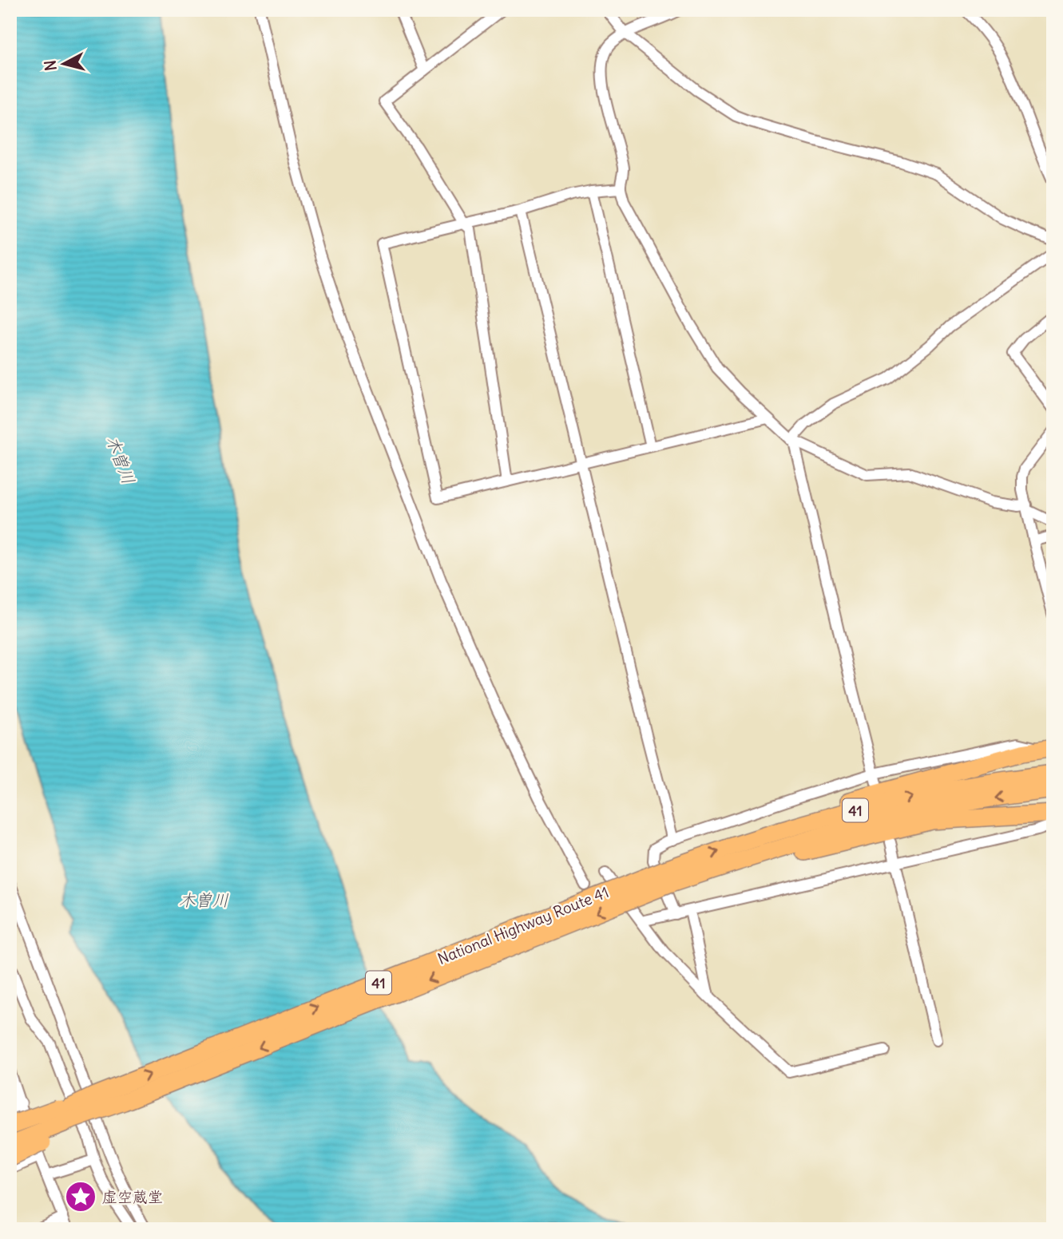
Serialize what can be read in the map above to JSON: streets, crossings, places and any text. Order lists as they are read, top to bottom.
{
  "streets": {
    "highway": ["41", "National Highway Route 41"]
  },
  "water": ["木曽川"],
  "places": {
    "place": ["虚空蔵堂"]
  },
  "north": "left"
}
